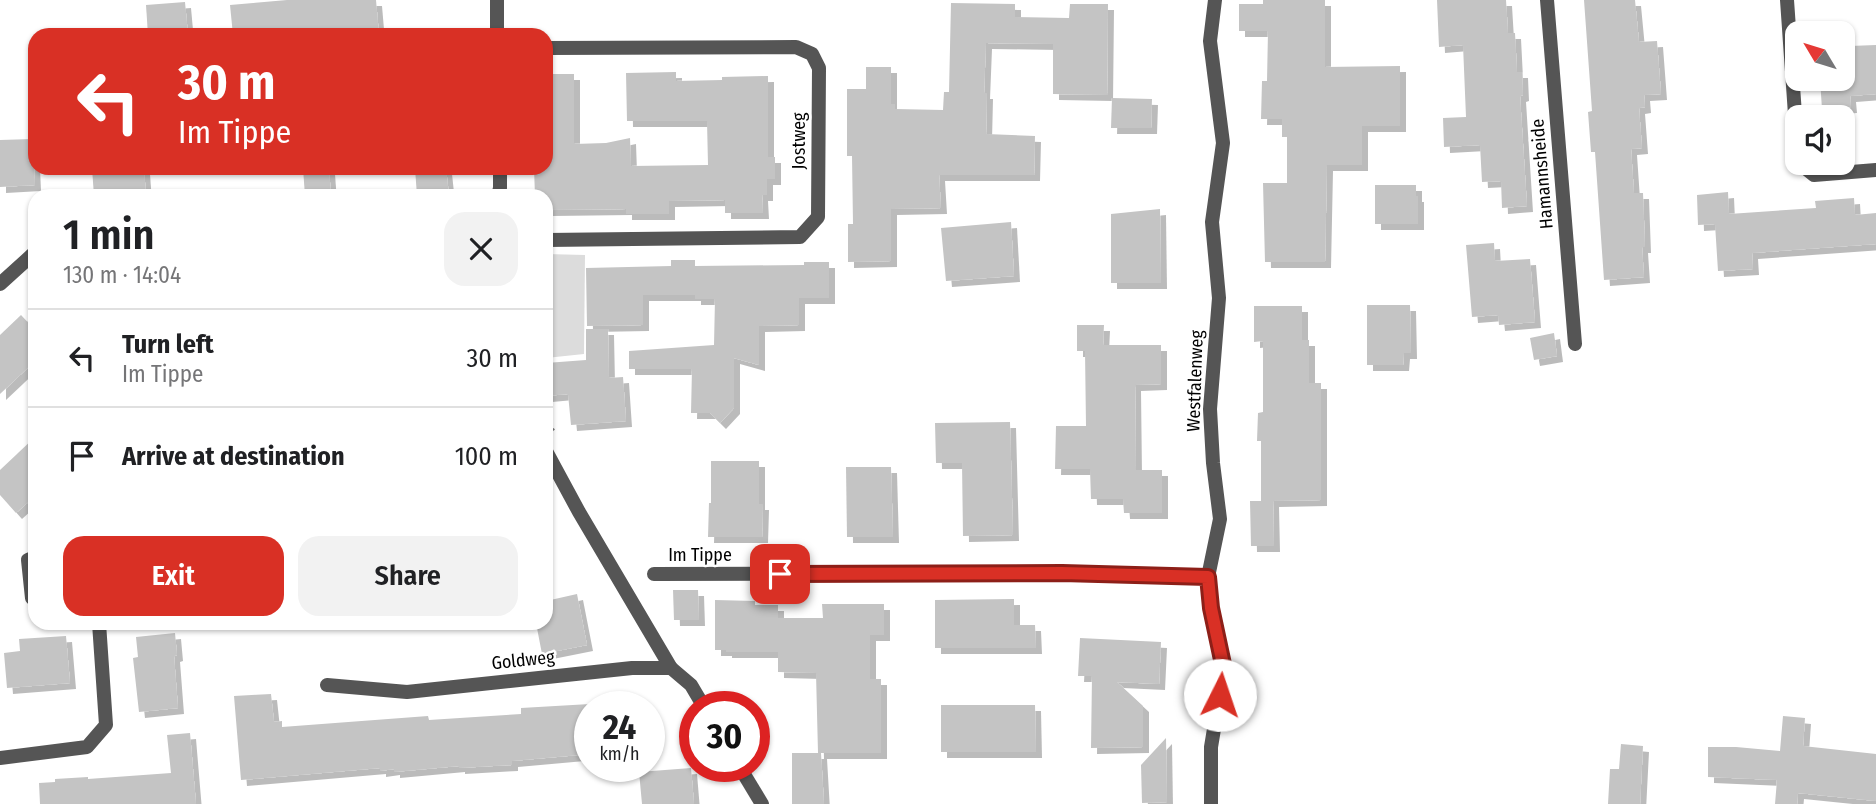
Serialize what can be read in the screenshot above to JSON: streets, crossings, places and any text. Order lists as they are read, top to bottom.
{
  "streets": {
    "street": [
      "Jostweg",
      "Hamannsheide",
      "Westfalenweg",
      "Im Tippe",
      "Goldweg"
    ]
  },
  "crossings": [
    ["Westfalenweg", "Im Tippe"]
  ],
  "north": "top left",
  "page": {
    "turn": ["30 m", "Im Tippe"],
    "heading": ["1 min", "130 m · 14:04"],
    "list": [
      {
        "name": "Turn left",
        "note": "Im Tippe",
        "value": "30 m"
      },
      {
        "name": "Arrive at destination",
        "value": "100 m"
      }
    ],
    "buttons": ["Exit", "Share"],
    "speed": "24 km/h",
    "limit": "30"
  }
}
